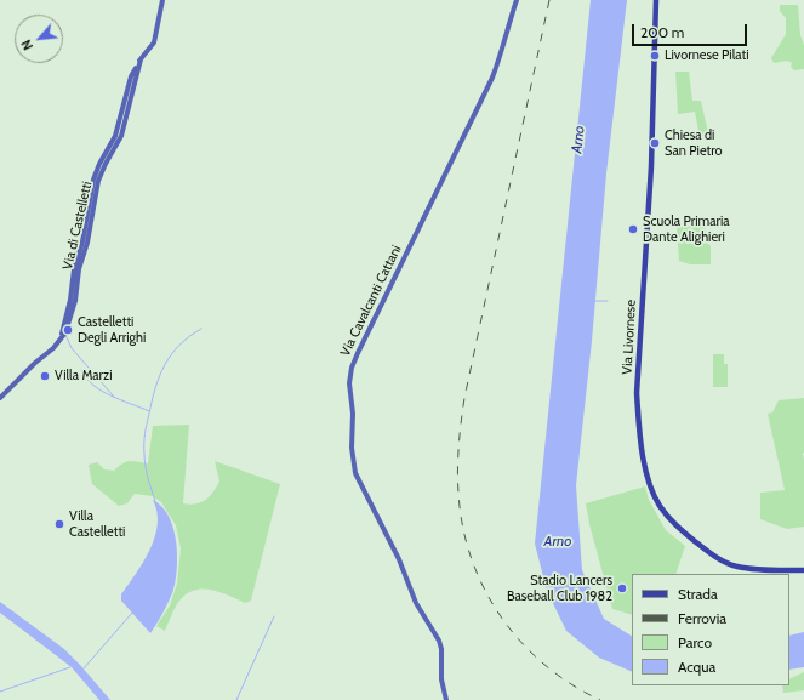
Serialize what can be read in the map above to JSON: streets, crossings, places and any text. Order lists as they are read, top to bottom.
{
  "streets": {
    "main road": ["Via Livornese"],
    "street": ["Via di Castelletti", "Via Cavalcanti Cattani"]
  },
  "water": ["Arno"],
  "places": [
    "Livornese Pilati",
    "Chiesa di San Pietro",
    "Scuola Primaria Dante Alighieri",
    "Castelletti Degli Arrighi",
    "Villa Marzi",
    "Villa Castelletti",
    "Stadio Lancers Baseball Club 1982"
  ],
  "legend": [
    "Strada",
    "Ferrovia",
    "Parco",
    "Acqua"
  ],
  "scale_bar": "200 m",
  "north": "bottom left"
}
